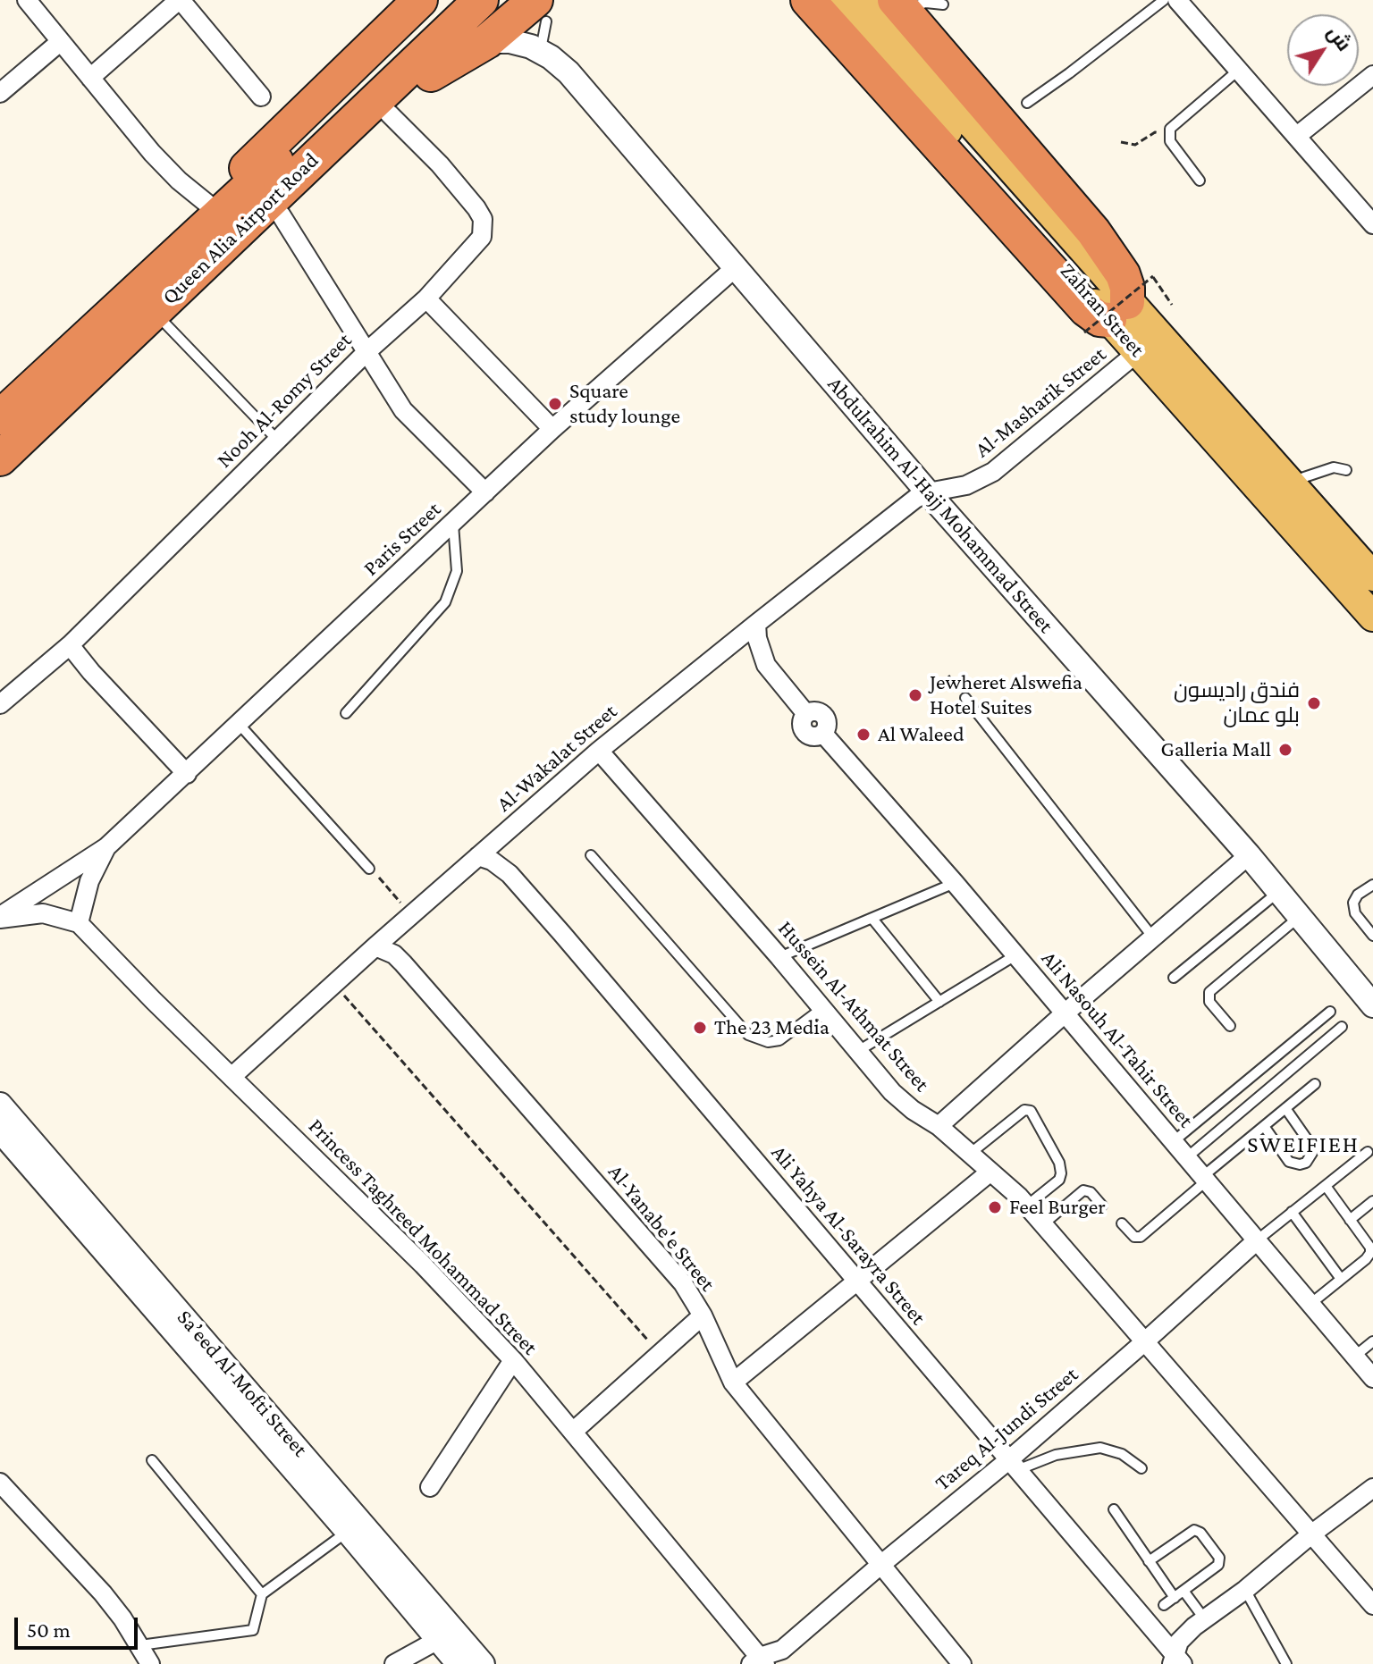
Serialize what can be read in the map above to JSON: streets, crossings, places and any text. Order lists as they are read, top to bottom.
{
  "streets": {
    "highway": ["Queen Alia Airport Road"],
    "main road": ["Zahran Street"],
    "street": [
      "Nooh Al-Romy Street",
      "Al-Masharik Street",
      "Abdulrahim Al-Hajj Mohammad Street",
      "Paris Street",
      "Al-Wakalat Street",
      "Hussein Al-Athmat Street",
      "Ali Nasouh Al-Tahir Street",
      "Al-Yanabe'e Street",
      "Ali Yahya Al-Sarayra Street",
      "Princess Taghreed Mohammad Street",
      "Sa’eed Al-Mofti Street",
      "Tareq Al-Jundi Street"
    ]
  },
  "crossings": [
    ["Zahran Street", "Al-Masharik Street"],
    ["Al-Masharik Street", "Abdulrahim Al-Hajj Mohammad Street"],
    ["Al-Masharik Street", "Al-Wakalat Street"],
    ["Abdulrahim Al-Hajj Mohammad Street", "Paris Street"],
    ["Abdulrahim Al-Hajj Mohammad Street", "Al-Wakalat Street"],
    ["Paris Street", "Princess Taghreed Mohammad Street"],
    ["Al-Wakalat Street", "Hussein Al-Athmat Street"],
    ["Al-Wakalat Street", "Ali Nasouh Al-Tahir Street"],
    ["Al-Wakalat Street", "Al-Yanabe'e Street"],
    ["Al-Wakalat Street", "Ali Yahya Al-Sarayra Street"],
    ["Al-Wakalat Street", "Princess Taghreed Mohammad Street"],
    ["Hussein Al-Athmat Street", "Tareq Al-Jundi Street"],
    ["Ali Nasouh Al-Tahir Street", "Tareq Al-Jundi Street"],
    ["Al-Yanabe'e Street", "Tareq Al-Jundi Street"],
    ["Ali Yahya Al-Sarayra Street", "Tareq Al-Jundi Street"],
    ["Princess Taghreed Mohammad Street", "Tareq Al-Jundi Street"]
  ],
  "districts": ["SWEIFIEH"],
  "places": [
    "Square study lounge",
    "Jewheret Alswefia Hotel Suites",
    "فندق راديسون بلو عمان",
    "Al Waleed",
    "Galleria Mall",
    "The 23 Media",
    "Feel Burger"
  ],
  "scale_bar": "50 m",
  "north": "top right"
}
